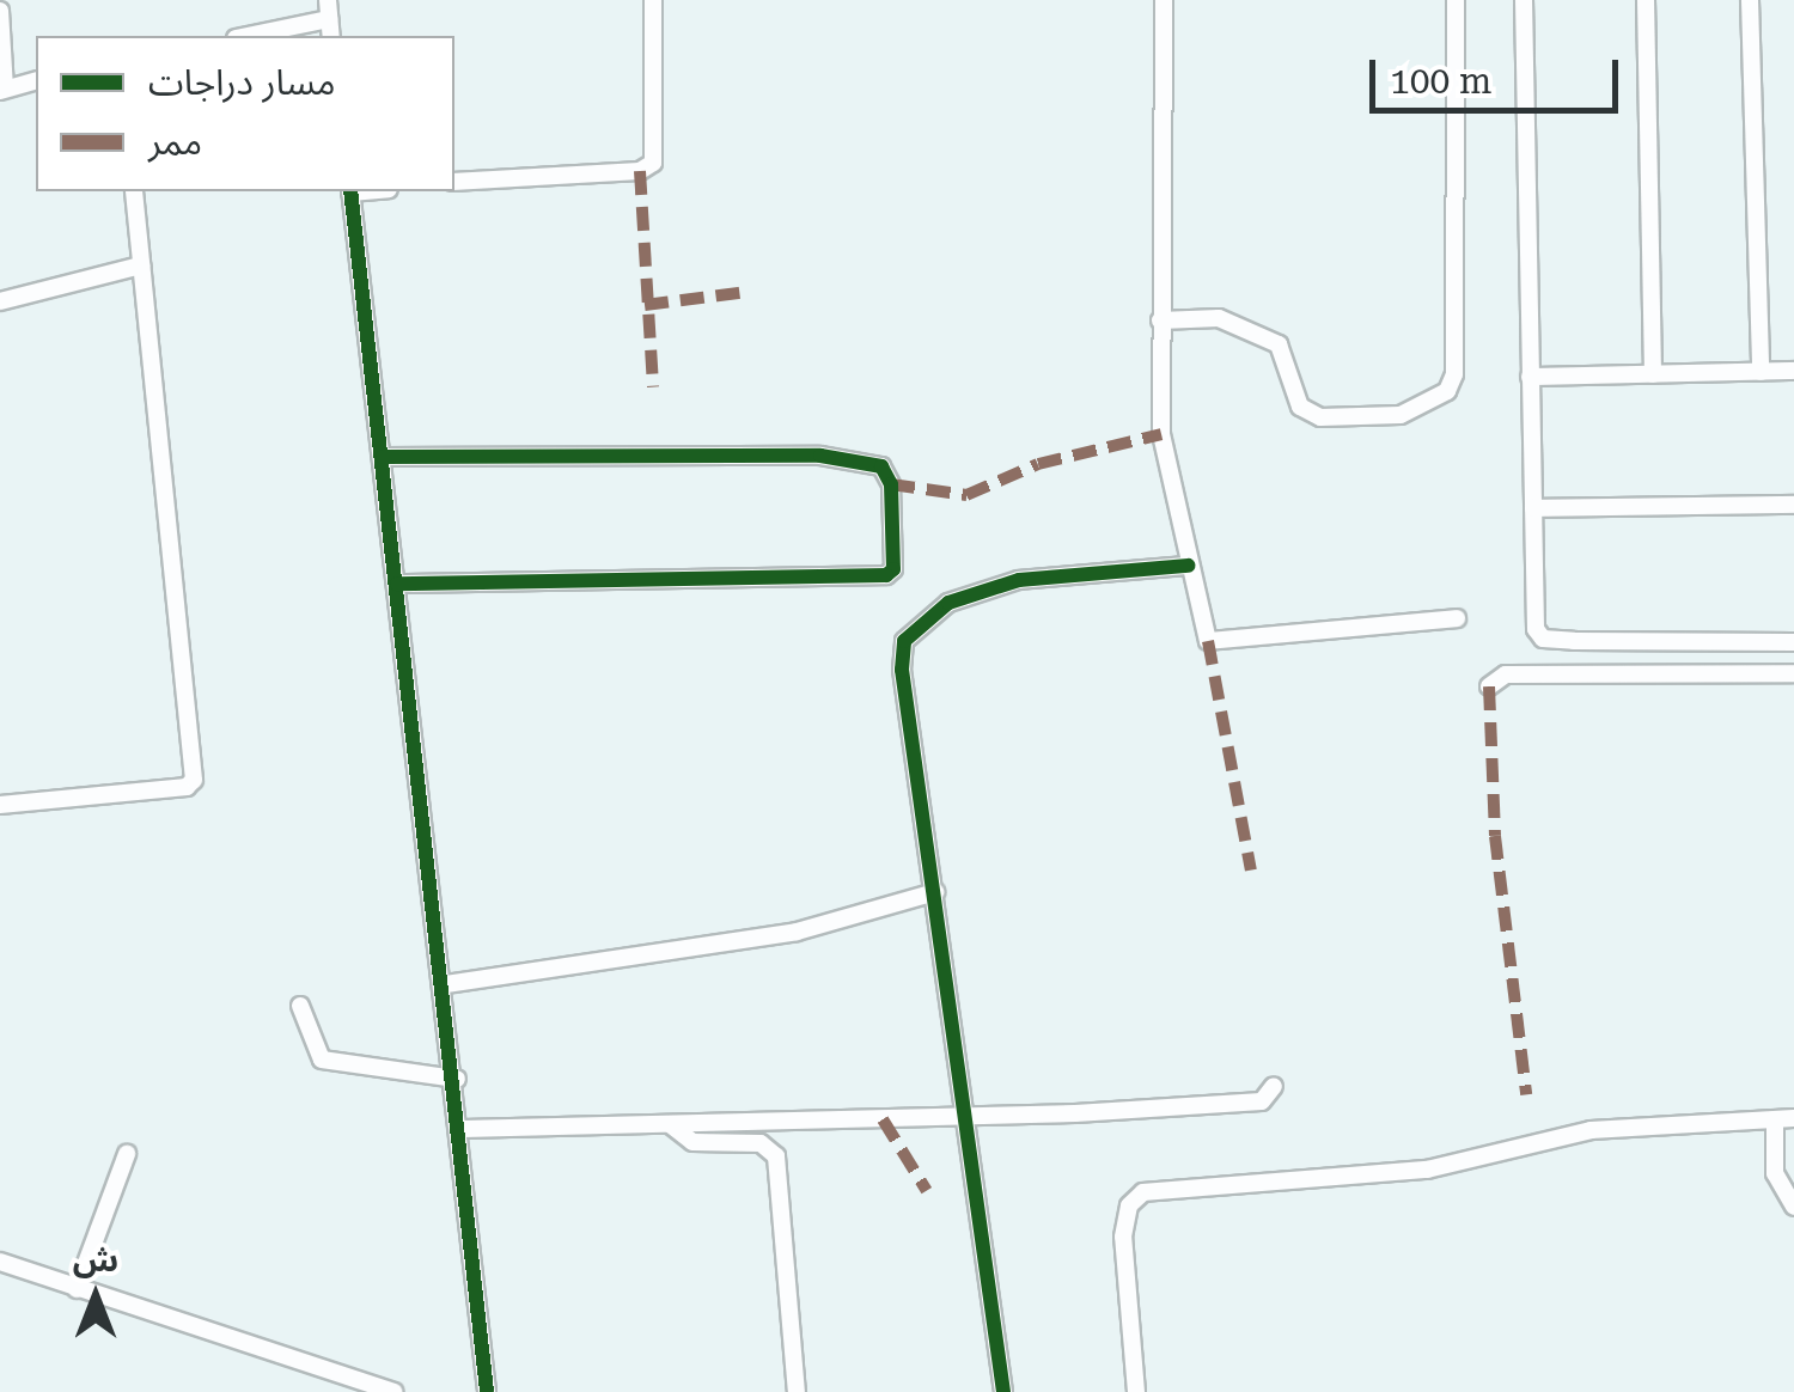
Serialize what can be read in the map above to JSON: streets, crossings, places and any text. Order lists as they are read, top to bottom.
{
  "legend": ["مسار دراجات", "ممر"],
  "scale_bar": "100 m",
  "north": "top"
}
